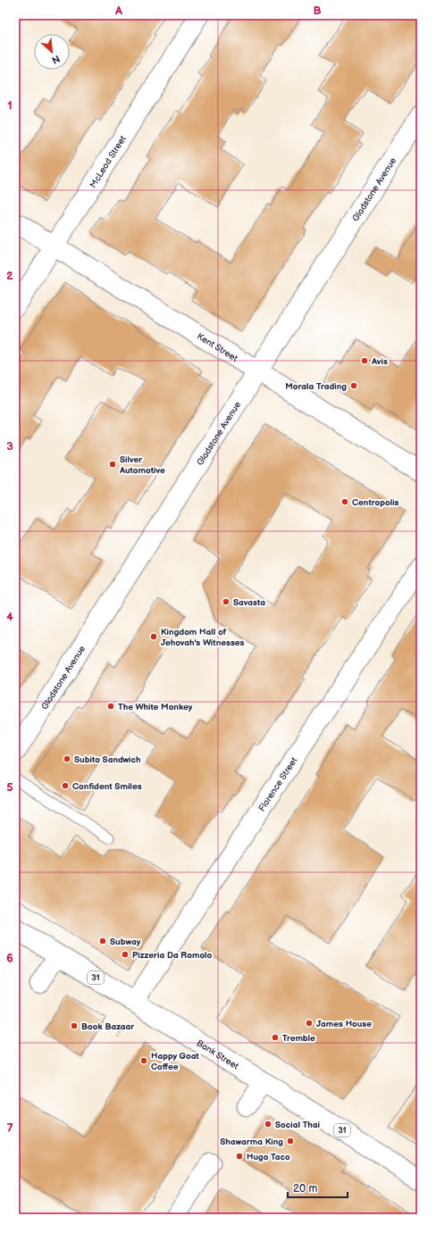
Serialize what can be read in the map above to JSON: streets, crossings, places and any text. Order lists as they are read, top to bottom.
{
  "streets": {
    "main road": [
      "Gladstone Avenue",
      "Kent Street",
      "31",
      "Bank Street"
    ],
    "street": ["McLeod Street", "Florence Street"]
  },
  "crossings": [
    ["McLeod Street", "Kent Street"],
    ["Gladstone Avenue", "Kent Street"],
    ["Florence Street", "Bank Street"]
  ],
  "places": [
    "Avis",
    "Morala Trading",
    "Silver Automotive",
    "Centropolis",
    "Savasta",
    "Kingdom Hall of Jehovah's Witnesses",
    "The White Monkey",
    "Subito Sandwich",
    "Confident Smiles",
    "Subway",
    "Pizzeria Da Romolo",
    "James House",
    "Book Bazaar",
    "Tremble",
    "Happy Goat Coffee",
    "Social Thai",
    "Shawarma King",
    "Hugo Taco"
  ],
  "scale_bar": "20 m",
  "north": "bottom right",
  "grid": {
    "columns": ["A", "B"],
    "rows": [
      "1",
      "2",
      "3",
      "4",
      "5",
      "6",
      "7"
    ]
  }
}
